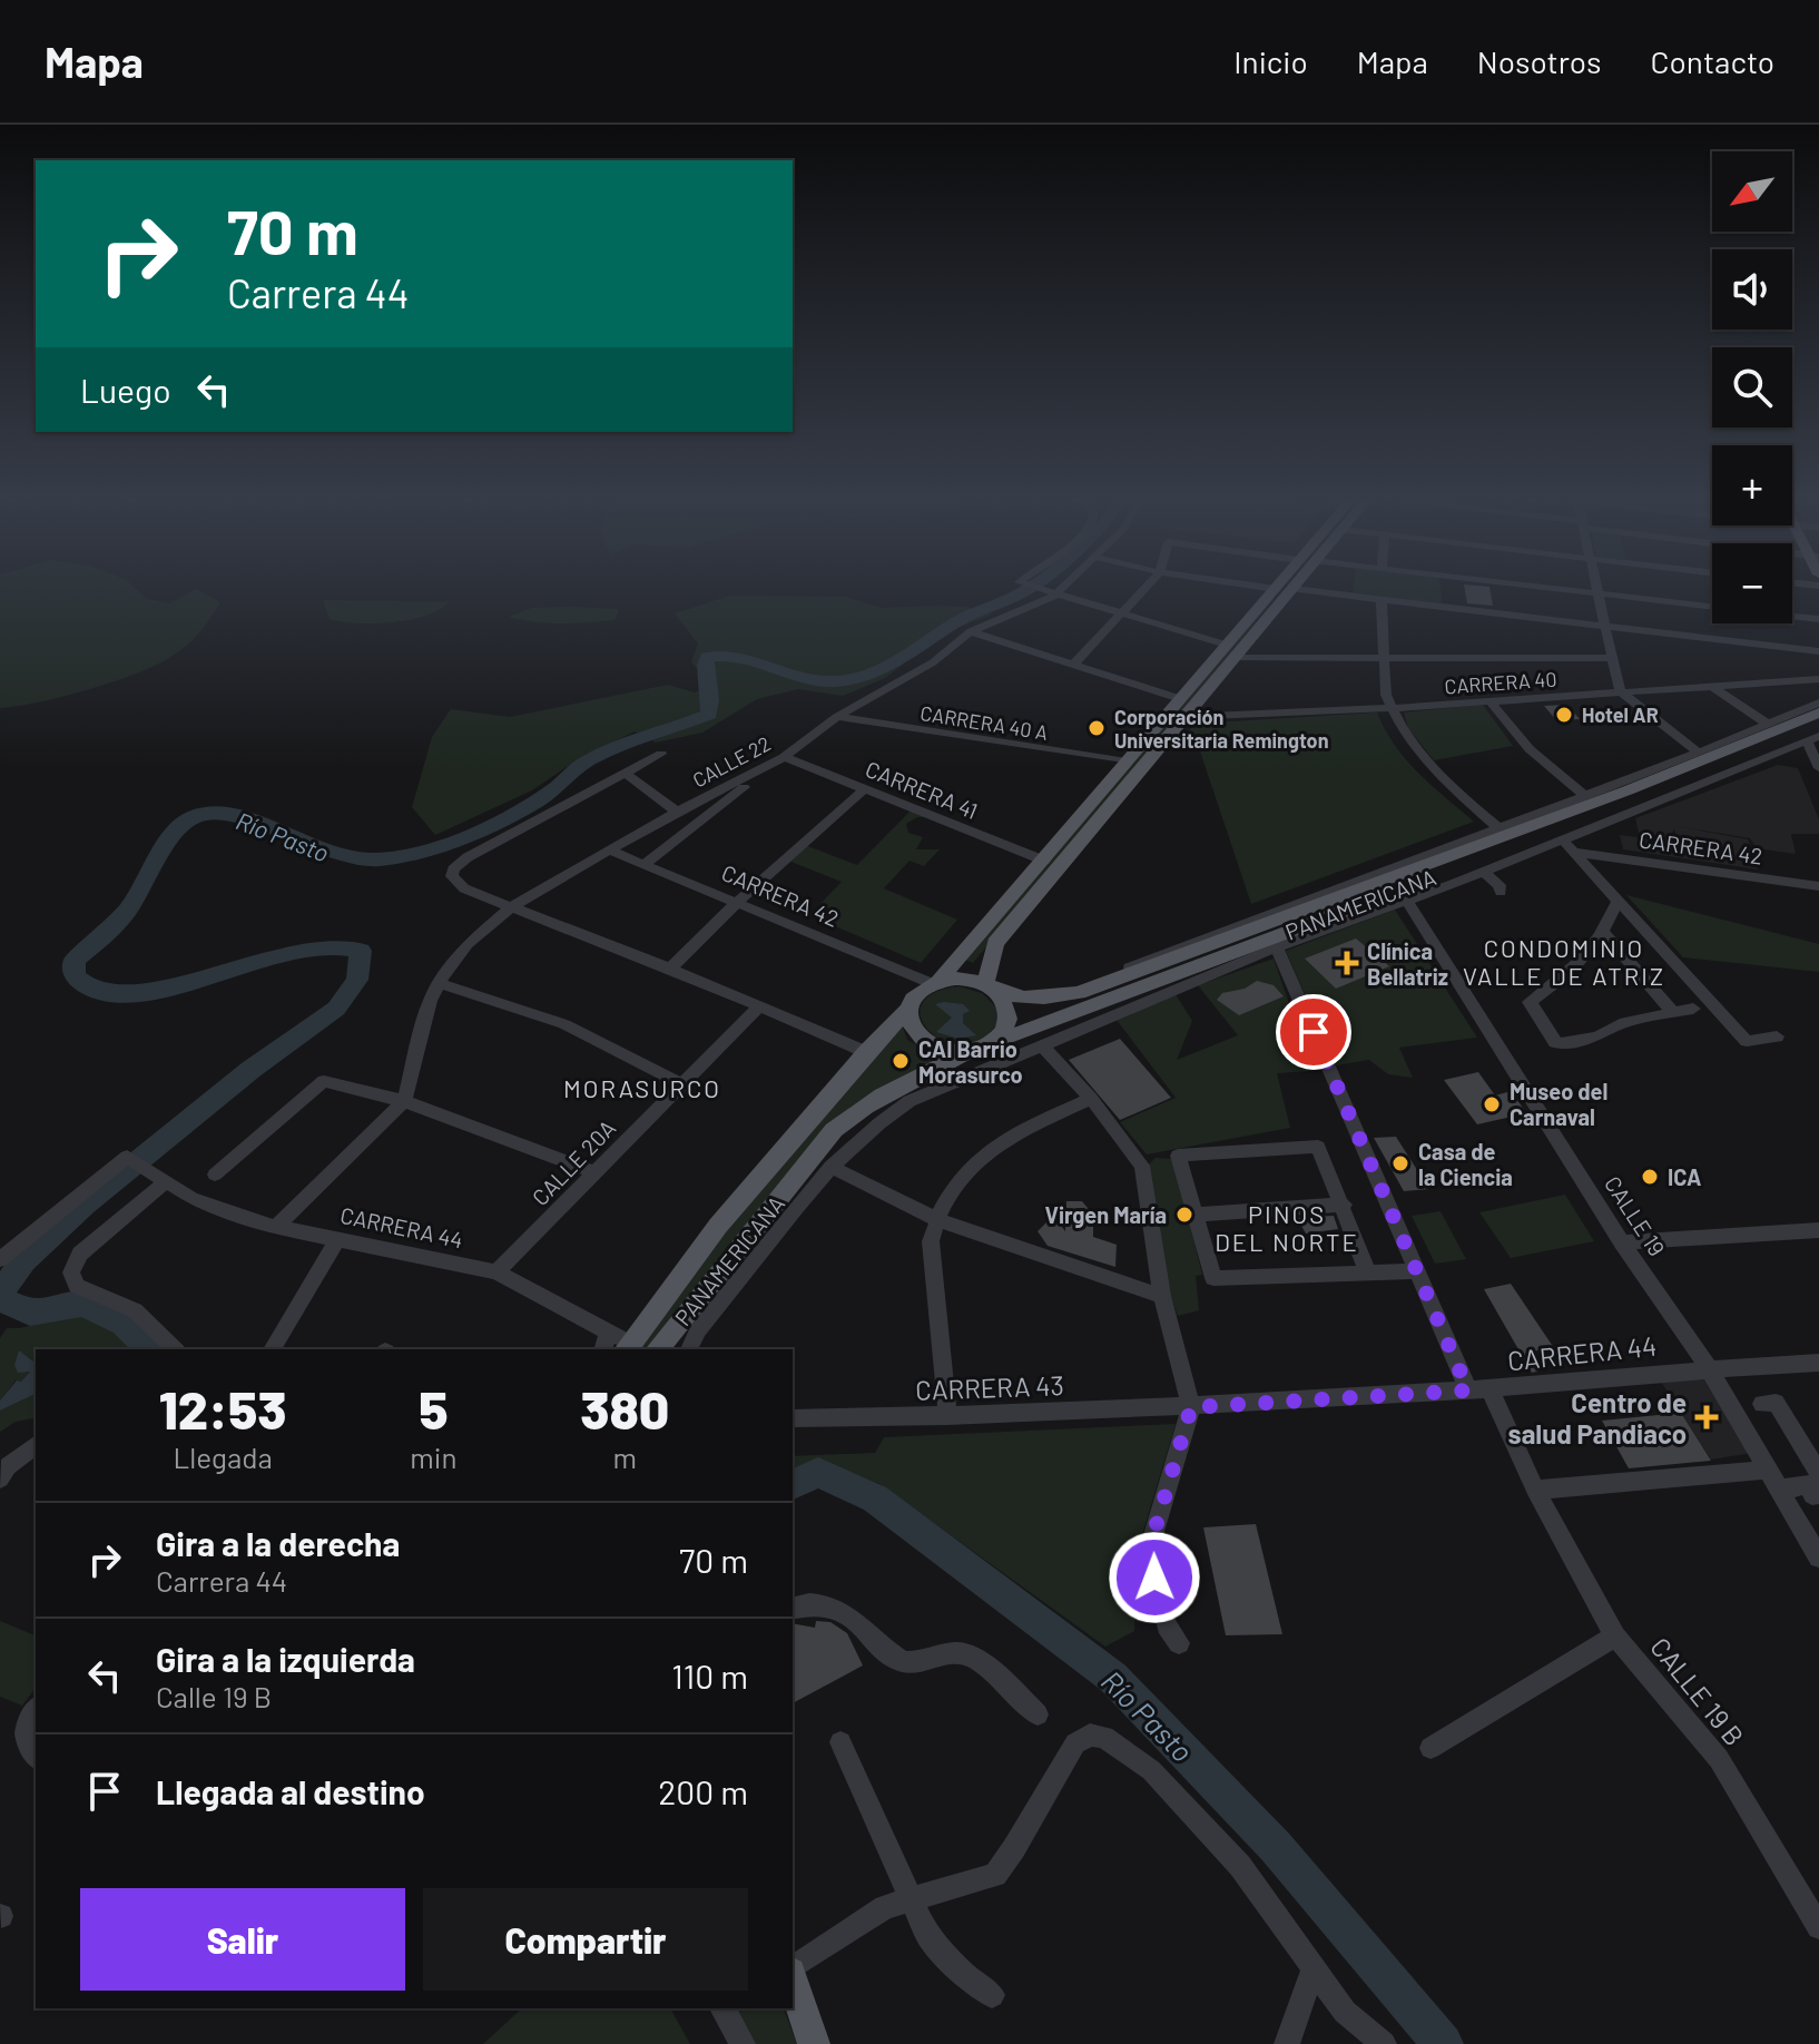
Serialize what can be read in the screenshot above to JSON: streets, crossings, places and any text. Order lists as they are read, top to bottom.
{
  "streets": {
    "main road": ["PANAMERICANA"],
    "street": [
      "CARRERA 40",
      "CARRERA 40 A",
      "CALLE 22",
      "CARRERA 41",
      "CARRERA 42",
      "CALLE 20A",
      "CALLE 19",
      "CARRERA 44",
      "CARRERA 43",
      "CALLE 19 B"
    ]
  },
  "crossings": [
    ["CARRERA 40 A", "CALLE 22"],
    ["CALLE 22", "CARRERA 41"],
    ["CALLE 22", "CARRERA 42"],
    ["CARRERA 42", "PANAMERICANA"],
    ["PANAMERICANA", "CARRERA 44"],
    ["CALLE 20A", "CARRERA 44"],
    ["CALLE 19", "CARRERA 44"],
    ["CARRERA 44", "CARRERA 43"],
    ["CARRERA 44", "CALLE 19 B"]
  ],
  "districts": ["CONDOMINIO VALLE DE ATRIZ", "MORASURCO", "PINOS DEL NORTE"],
  "water": ["Río Pasto"],
  "places": {
    "other": [
      "Hotel AR",
      "Corporación Universitaria Remington",
      "CAI Barrio Morasurco",
      "Museo del Carnaval",
      "Casa de la Ciencia",
      "ICA",
      "Virgen María"
    ],
    "health": ["Clínica Bellatriz", "Centro de salud Pandiaco"]
  },
  "north": "bottom left",
  "page": {
    "header": "Mapa",
    "nav": [
      "Inicio",
      "Mapa",
      "Nosotros",
      "Contacto"
    ],
    "map_buttons": ["+", "−"],
    "turn": ["70 m", "Carrera 44"],
    "then": "Luego",
    "eta": [
      "12:53",
      "Llegada",
      "5",
      "min",
      "380",
      "m"
    ],
    "list": [
      {
        "name": "Gira a la derecha",
        "note": "Carrera 44",
        "value": "70 m"
      },
      {
        "name": "Gira a la izquierda",
        "note": "Calle 19 B",
        "value": "110 m"
      },
      {
        "name": "Llegada al destino",
        "value": "200 m"
      }
    ],
    "buttons": ["Salir", "Compartir"]
  }
}
